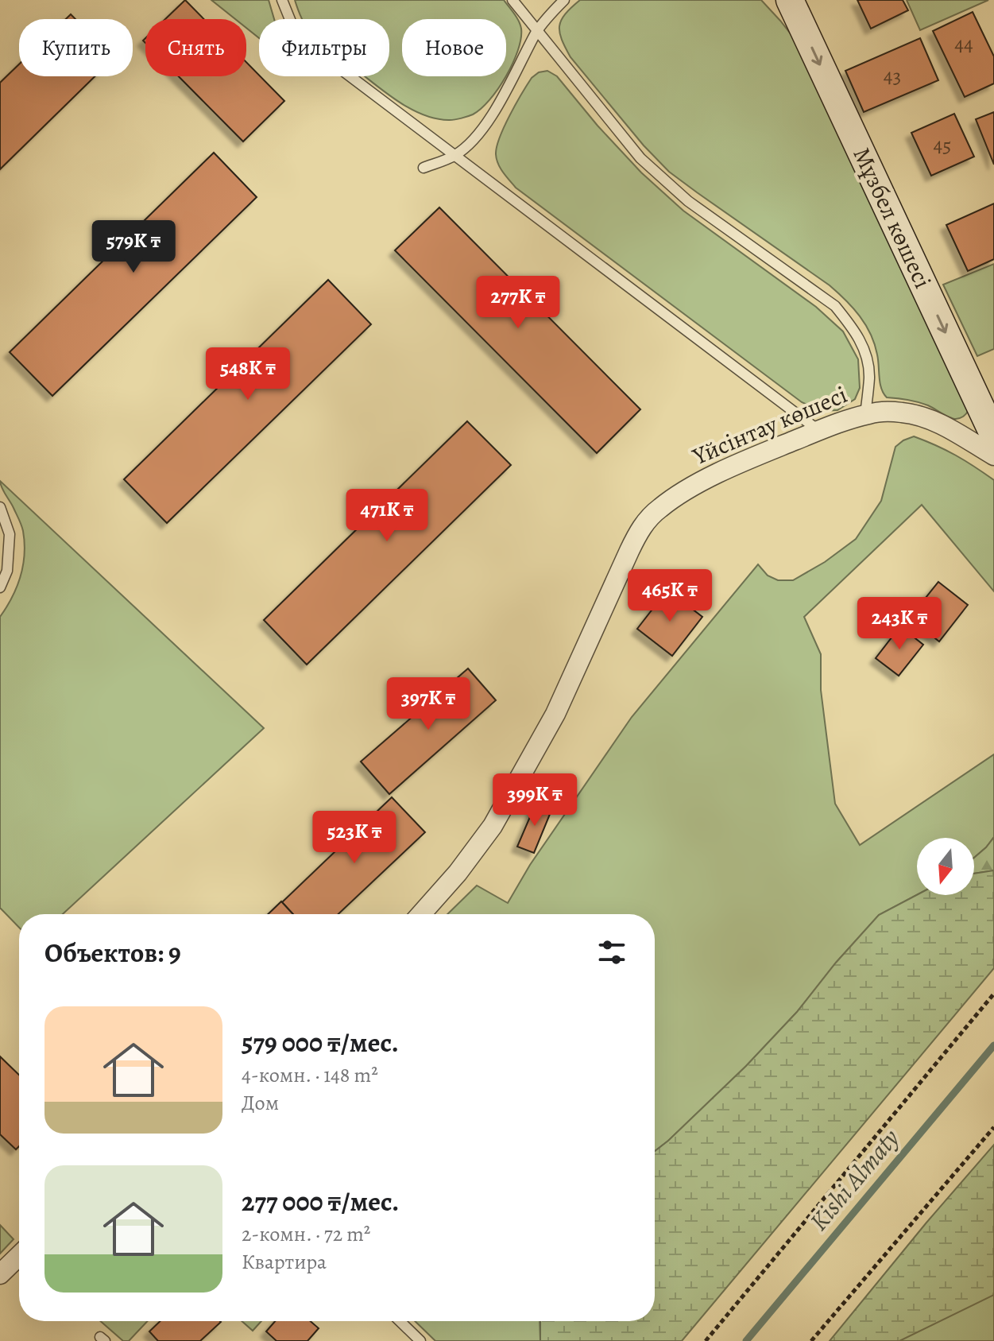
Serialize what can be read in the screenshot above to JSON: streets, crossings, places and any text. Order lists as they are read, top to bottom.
{
  "streets": {
    "street": ["Мұзбел көшесі", "Үйсінтау көшесі"]
  },
  "one_way": ["Мұзбел көшесі"],
  "water": ["Kіshі Almaty"],
  "house_numbers": ["44", "43", "45"],
  "north": "bottom",
  "page": {
    "chip": [
      "Купить",
      "Снять",
      "Фильтры",
      "Новое"
    ],
    "price": [
      "579K ₸",
      "277K ₸",
      "548K ₸",
      "471K ₸",
      "465K ₸",
      "243K ₸",
      "397K ₸",
      "399K ₸",
      "523K ₸"
    ],
    "heading": "Объектов: 9",
    "list": [
      {
        "name": "579 000 ₸/мес.",
        "note": "4-комн. · 148 m² · Дом"
      },
      {
        "name": "277 000 ₸/мес.",
        "note": "2-комн. · 72 m² · Квартира"
      }
    ]
  }
}
